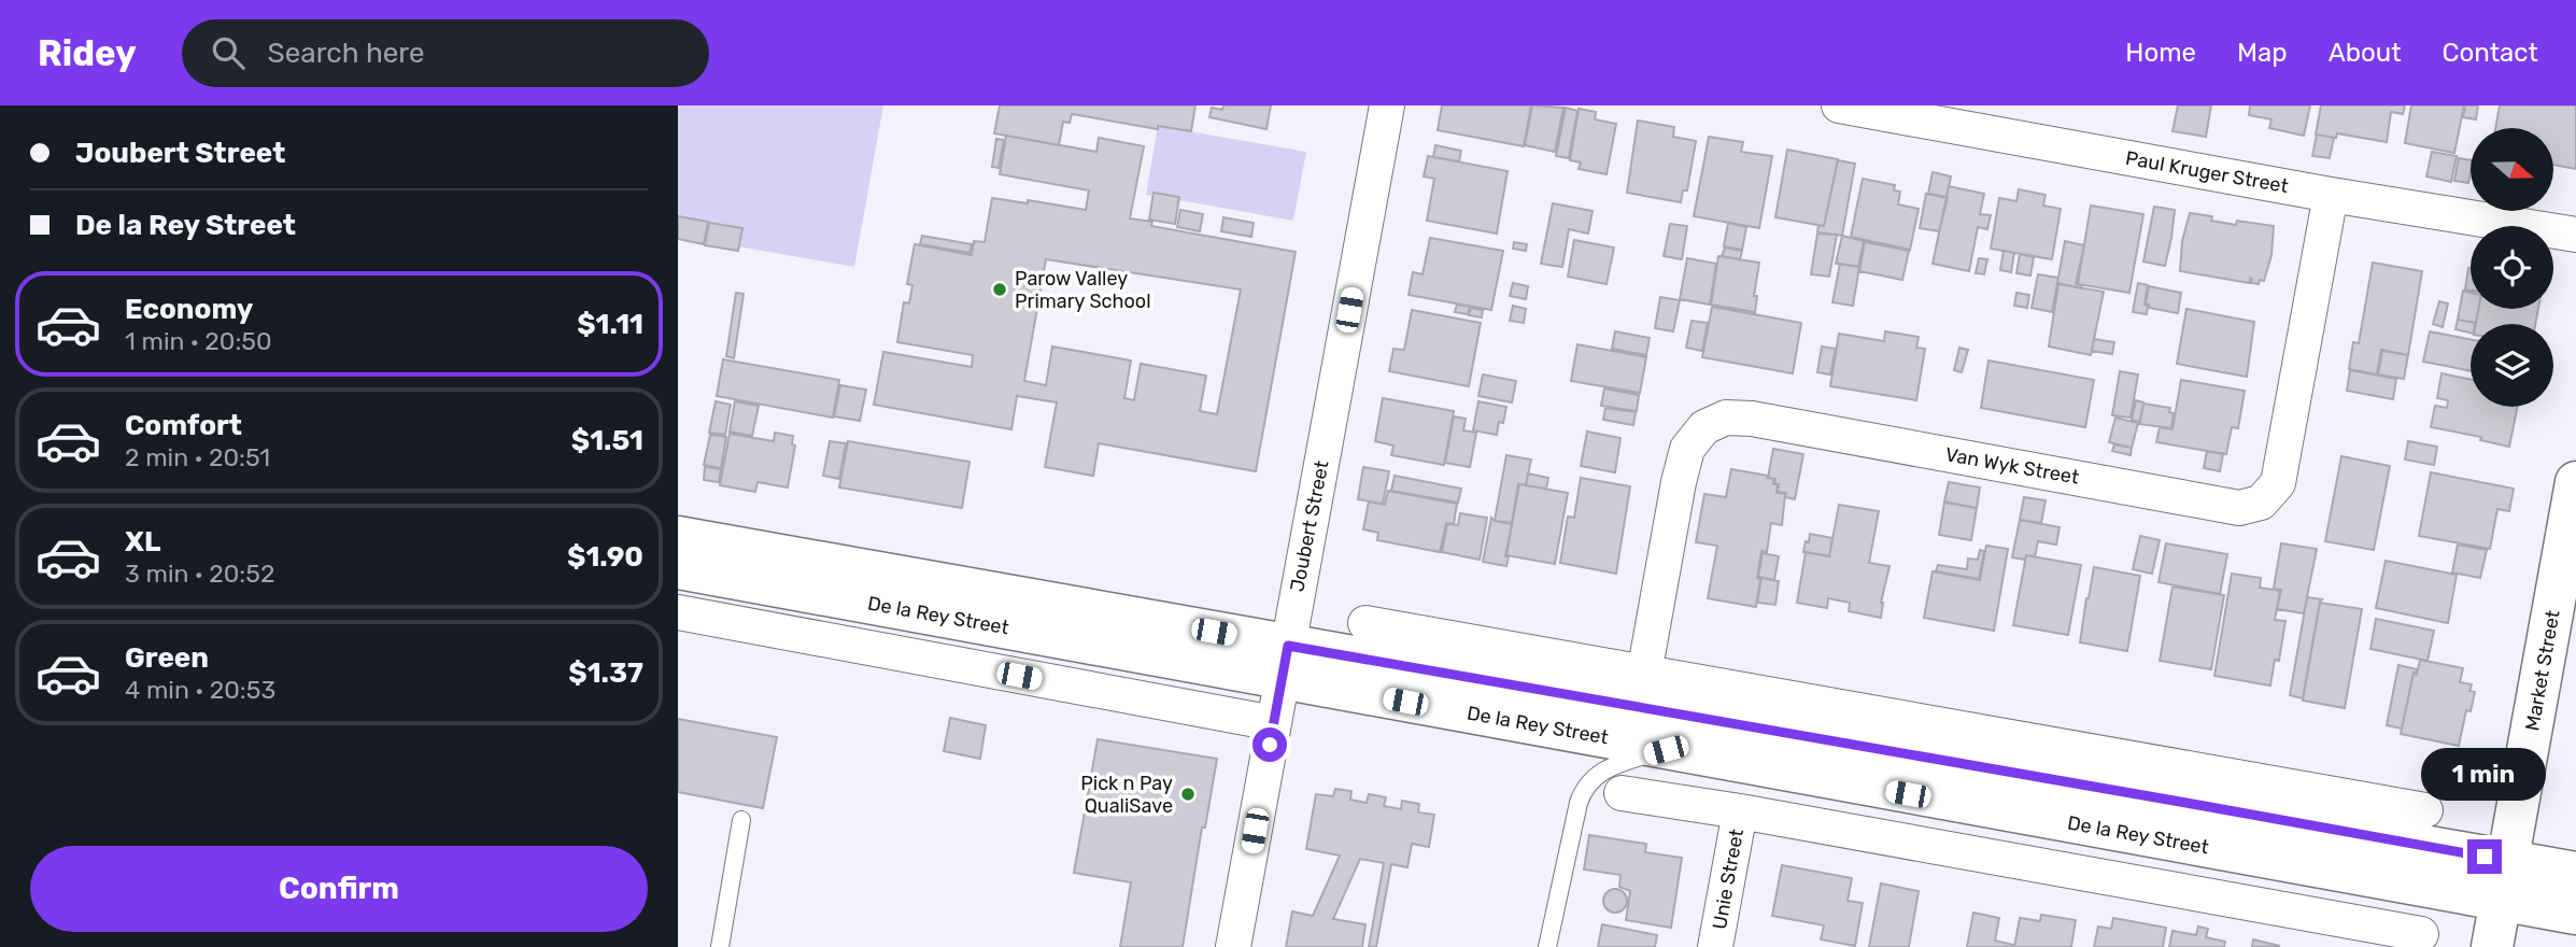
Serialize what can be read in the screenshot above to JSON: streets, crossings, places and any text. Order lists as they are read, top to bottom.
{
  "streets": {
    "main road": ["De la Rey Street", "Market Street"],
    "street": [
      "Paul Kruger Street",
      "Van Wyk Street",
      "Joubert Street",
      "Unie Street"
    ]
  },
  "crossings": [
    ["Paul Kruger Street", "Van Wyk Street"],
    ["Joubert Street", "De la Rey Street"],
    ["De la Rey Street", "Market Street"]
  ],
  "places": ["Parow Valley Primary School", "Pick n Pay QualiSave"],
  "north": "right",
  "page": {
    "header": "Ridey",
    "search": "Search here",
    "nav": [
      "Home",
      "Map",
      "About",
      "Contact"
    ],
    "banner": ["Joubert Street", "De la Rey Street"],
    "list": [
      {
        "name": "Economy",
        "note": "1 min · 20:50",
        "value": "$1.11"
      },
      {
        "name": "Comfort",
        "note": "2 min · 20:51",
        "value": "$1.51"
      },
      {
        "name": "XL",
        "note": "3 min · 20:52",
        "value": "$1.90"
      },
      {
        "name": "Green",
        "note": "4 min · 20:53",
        "value": "$1.37"
      }
    ],
    "bubble": "1 min",
    "buttons": "Confirm"
  }
}
